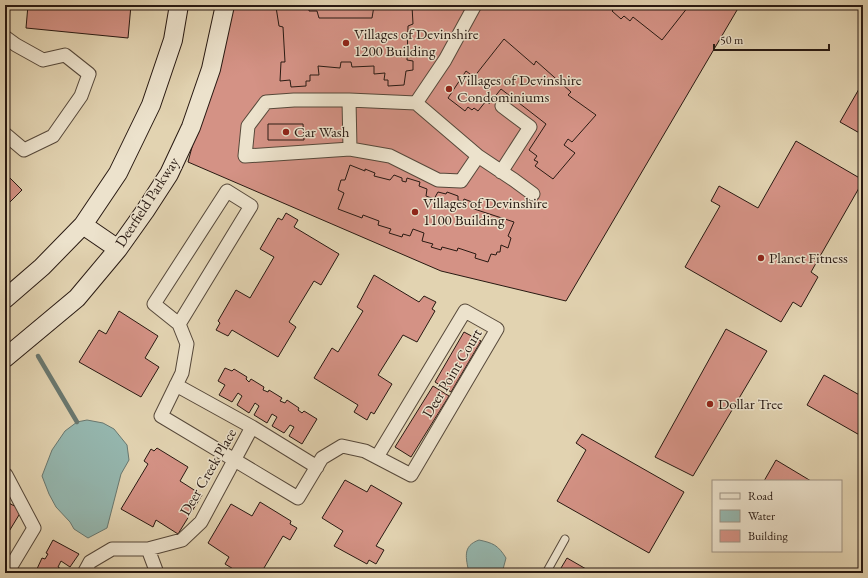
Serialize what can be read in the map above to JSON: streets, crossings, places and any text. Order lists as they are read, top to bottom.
{
  "streets": {
    "main road": ["Deerfield Parkway"],
    "street": ["Deer Point Court", "Deer Creek Place"]
  },
  "crossings": [
    ["Deer Point Court", "Deer Creek Place"]
  ],
  "places": [
    "Villages of Devinshire 1200 Building",
    "Villages of Devinshire Condominiums",
    "Car Wash",
    "Villages of Devinshire 1100 Building",
    "Planet Fitness",
    "Dollar Tree"
  ],
  "legend": ["Road", "Water", "Building"],
  "scale_bar": "50 m"
}
